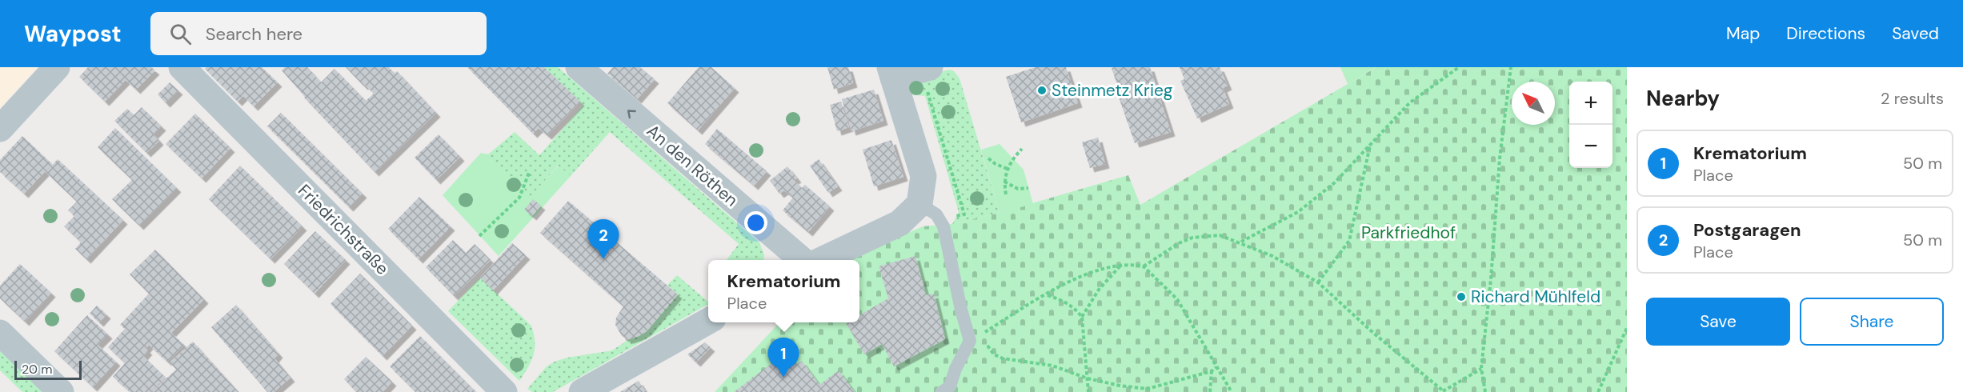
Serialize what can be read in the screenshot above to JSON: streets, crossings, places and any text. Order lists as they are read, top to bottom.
{
  "streets": {
    "street": ["An den Röthen", "Friedrichstraße"]
  },
  "one_way": ["An den Röthen"],
  "parks": ["Parkfriedhof"],
  "places": ["Steinmetz Krieg", "Richard Mühlfeld"],
  "scale_bar": "20 m",
  "north": "top left",
  "page": {
    "header": "Waypost",
    "search": "Search here",
    "nav": ["Map", "Directions", "Saved"],
    "heading": ["Nearby", "2 results"],
    "map_buttons": ["+", "−"],
    "list": [
      {
        "mark": "1",
        "name": "Krematorium",
        "note": "Place",
        "value": "50 m"
      },
      {
        "mark": "2",
        "name": "Postgaragen",
        "note": "Place",
        "value": "50 m"
      }
    ],
    "pins": ["2", "1"],
    "popup": ["Krematorium", "Place"],
    "buttons": ["Save", "Share"],
    "scale": "20 m"
  }
}
